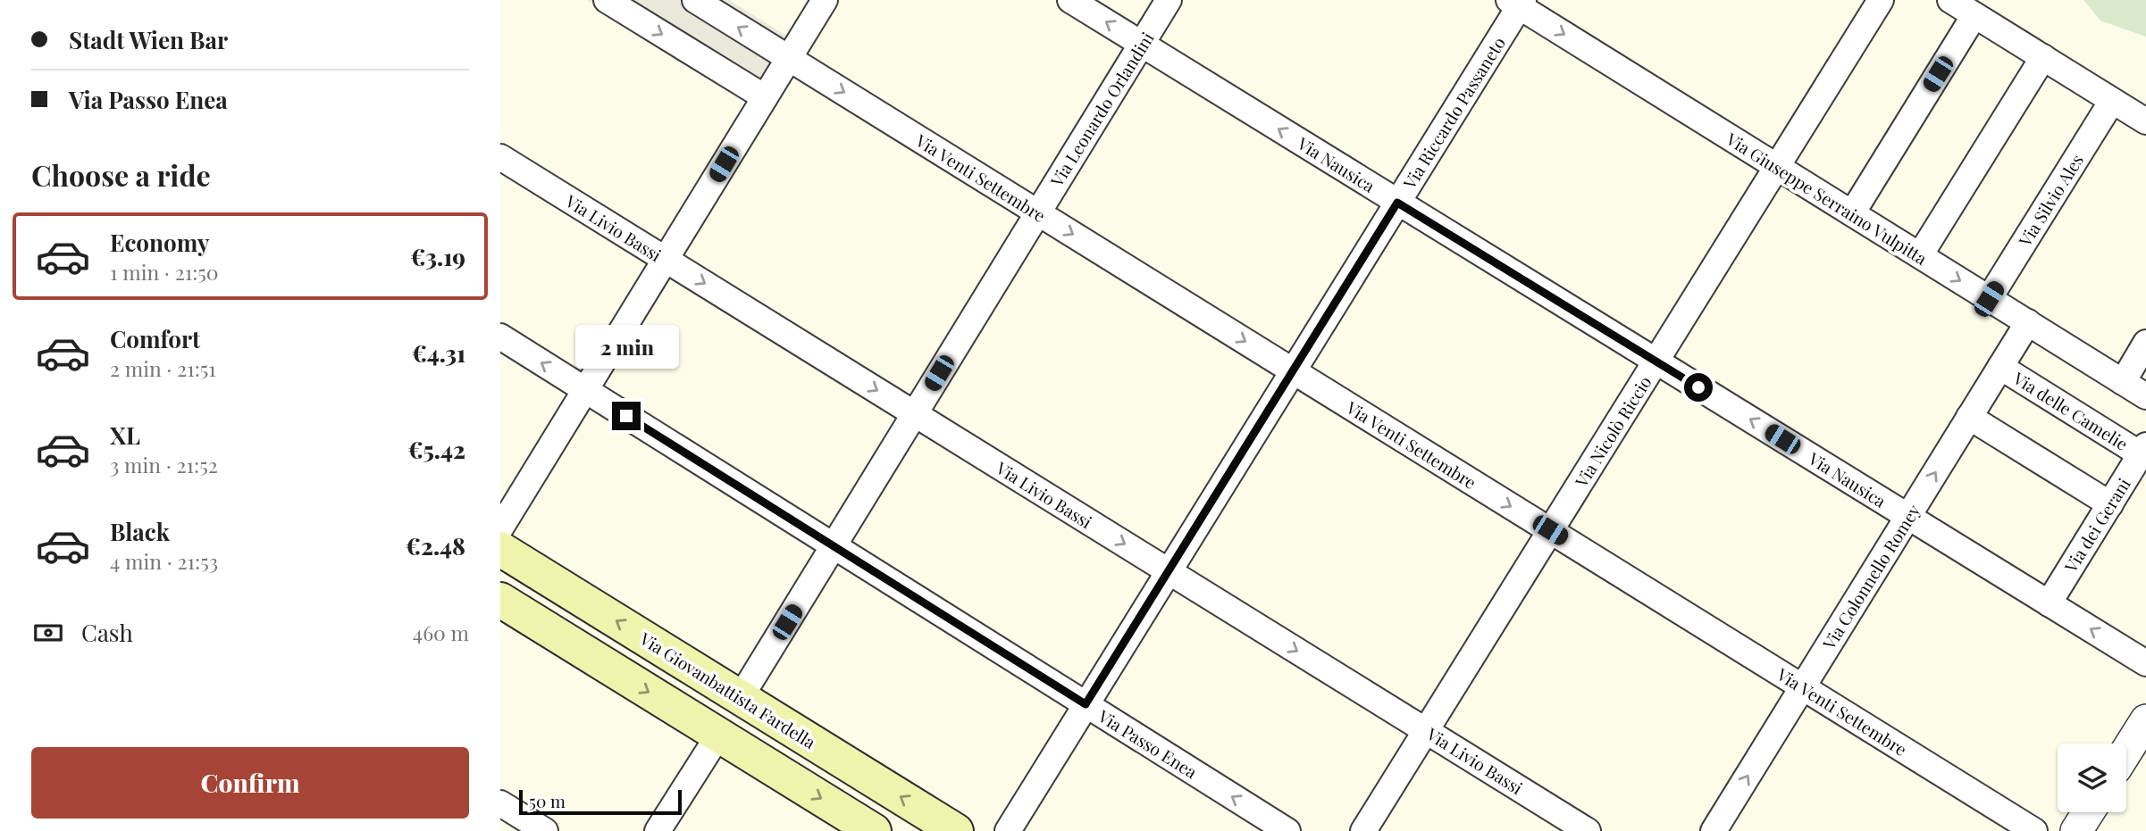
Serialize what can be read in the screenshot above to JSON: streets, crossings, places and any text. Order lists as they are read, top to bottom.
{
  "streets": {
    "main road": ["Via Giovanbattista Fardella"],
    "street": [
      "Via Leonardo Orlandini",
      "Via Riccardo Passaneto",
      "Via Nausica",
      "Via Venti Settembre",
      "Via Giuseppe Serraino Vulpitta",
      "Via Silvio Ales",
      "Via Livio Bassi",
      "Via delle Camelie",
      "Via Nicolò Riccio",
      "Via dei Gerani",
      "Via Colonnello Romey",
      "Via Passo Enea"
    ]
  },
  "crossings": [
    ["Via Leonardo Orlandini", "Via Nausica"],
    ["Via Leonardo Orlandini", "Via Venti Settembre"],
    ["Via Leonardo Orlandini", "Via Livio Bassi"],
    ["Via Leonardo Orlandini", "Via Giovanbattista Fardella"],
    ["Via Leonardo Orlandini", "Via Passo Enea"],
    ["Via Riccardo Passaneto", "Via Nausica"],
    ["Via Riccardo Passaneto", "Via Venti Settembre"],
    ["Via Riccardo Passaneto", "Via Giuseppe Serraino Vulpitta"],
    ["Via Riccardo Passaneto", "Via Livio Bassi"],
    ["Via Riccardo Passaneto", "Via Passo Enea"],
    ["Via Nausica", "Via Nicolò Riccio"],
    ["Via Nausica", "Via dei Gerani"],
    ["Via Nausica", "Via Colonnello Romey"],
    ["Via Venti Settembre", "Via Nicolò Riccio"],
    ["Via Venti Settembre", "Via Colonnello Romey"],
    ["Via Giuseppe Serraino Vulpitta", "Via Silvio Ales"],
    ["Via Giuseppe Serraino Vulpitta", "Via Nicolò Riccio"],
    ["Via Giuseppe Serraino Vulpitta", "Via Colonnello Romey"],
    ["Via Livio Bassi", "Via Nicolò Riccio"],
    ["Via delle Camelie", "Via dei Gerani"],
    ["Via delle Camelie", "Via Colonnello Romey"]
  ],
  "one_way": [
    "Via Nausica",
    "Via Giuseppe Serraino Vulpitta",
    "Via Livio Bassi",
    "Via Colonnello Romey",
    "Via Passo Enea"
  ],
  "scale_bar": "50 m",
  "page": {
    "banner": ["Stadt Wien Bar", "Via Passo Enea"],
    "heading": "Choose a ride",
    "list": [
      {
        "name": "Economy",
        "note": "1 min · 21:50",
        "value": "€3.19"
      },
      {
        "name": "Comfort",
        "note": "2 min · 21:51",
        "value": "€4.31"
      },
      {
        "name": "XL",
        "note": "3 min · 21:52",
        "value": "€5.42"
      },
      {
        "name": "Black",
        "note": "4 min · 21:53",
        "value": "€2.48"
      }
    ],
    "bubble": "2 min",
    "pay": ["Cash", "460 m"],
    "buttons": "Confirm",
    "scale": "50 m"
  }
}
